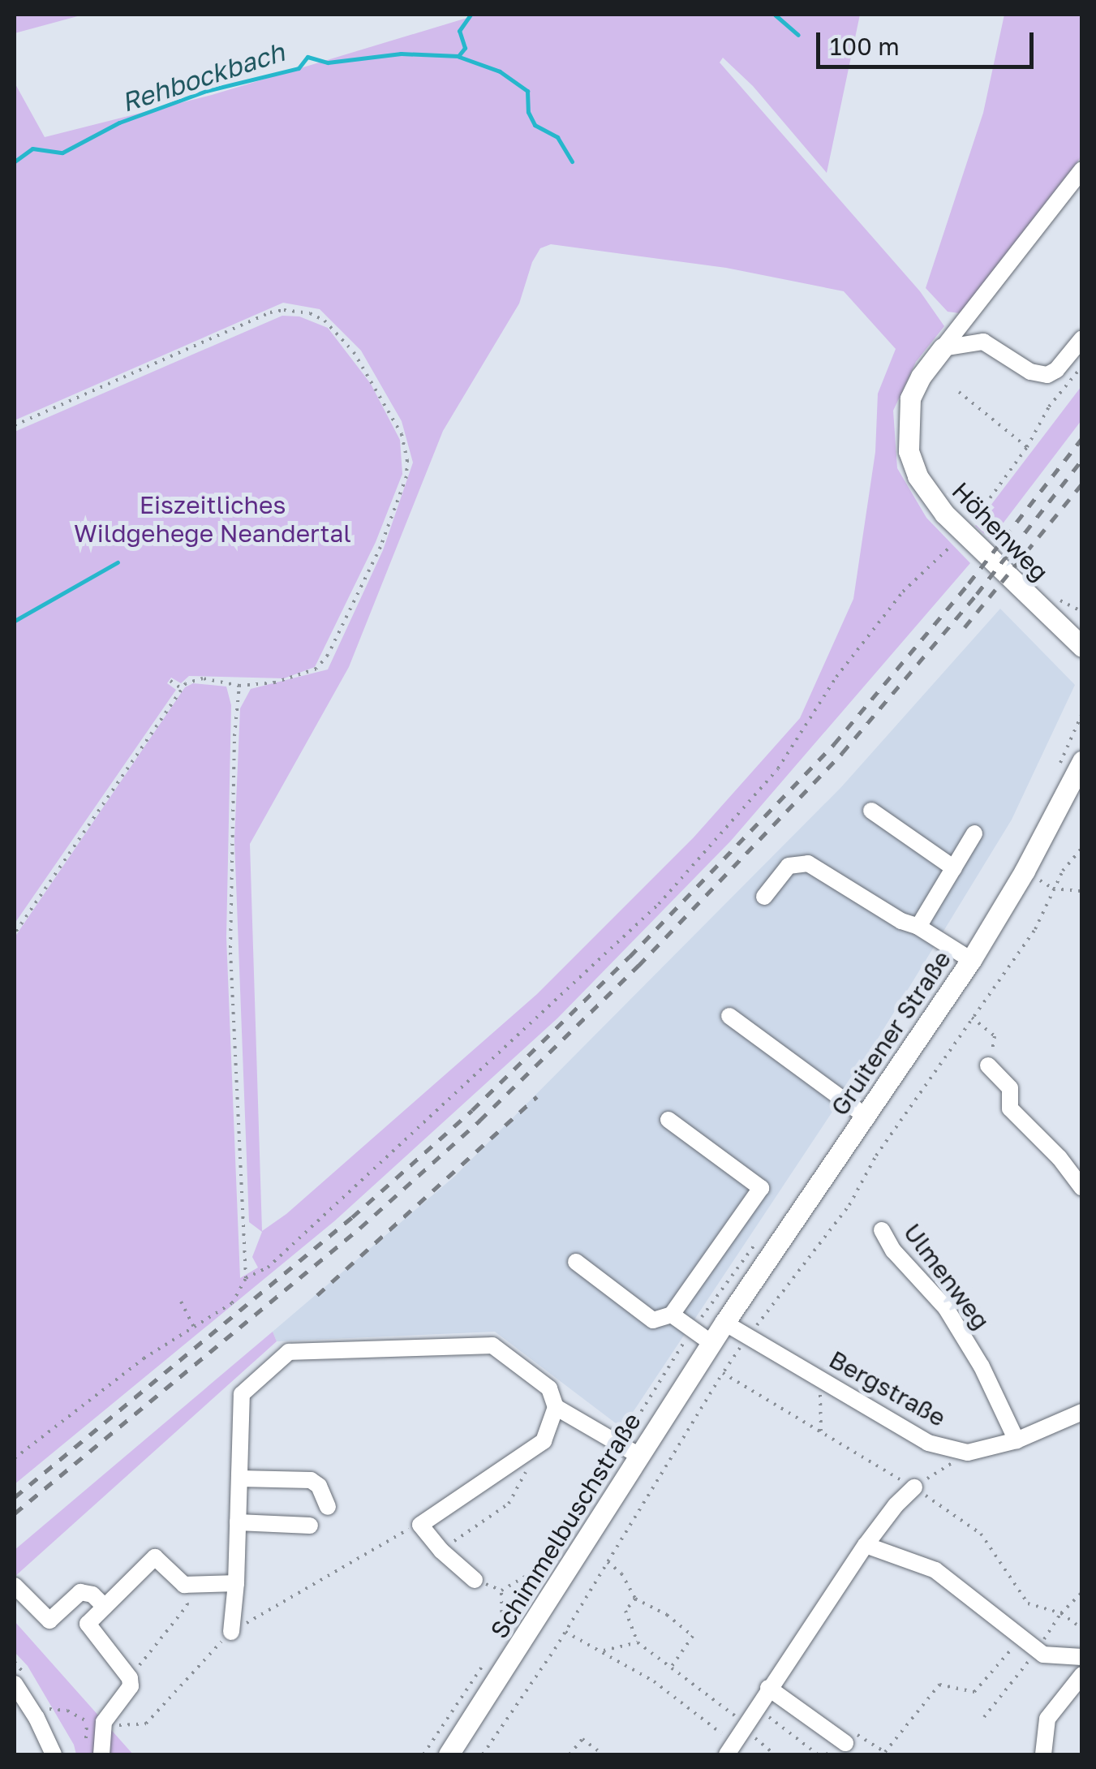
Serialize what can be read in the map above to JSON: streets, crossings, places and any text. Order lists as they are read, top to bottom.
{
  "streets": {
    "main road": ["Höhenweg", "Gruitener Straße", "Schimmelbuschstraße"],
    "street": ["Ulmenweg", "Bergstraße"]
  },
  "crossings": [
    ["Gruitener Straße", "Bergstraße"],
    ["Gruitener Straße", "Schimmelbuschstraße"],
    ["Ulmenweg", "Bergstraße"],
    ["Bergstraße", "Schimmelbuschstraße"]
  ],
  "water": ["Rehbockbach"],
  "parks": ["Eiszeitliches Wildgehege Neandertal"],
  "scale_bar": "100 m"
}
